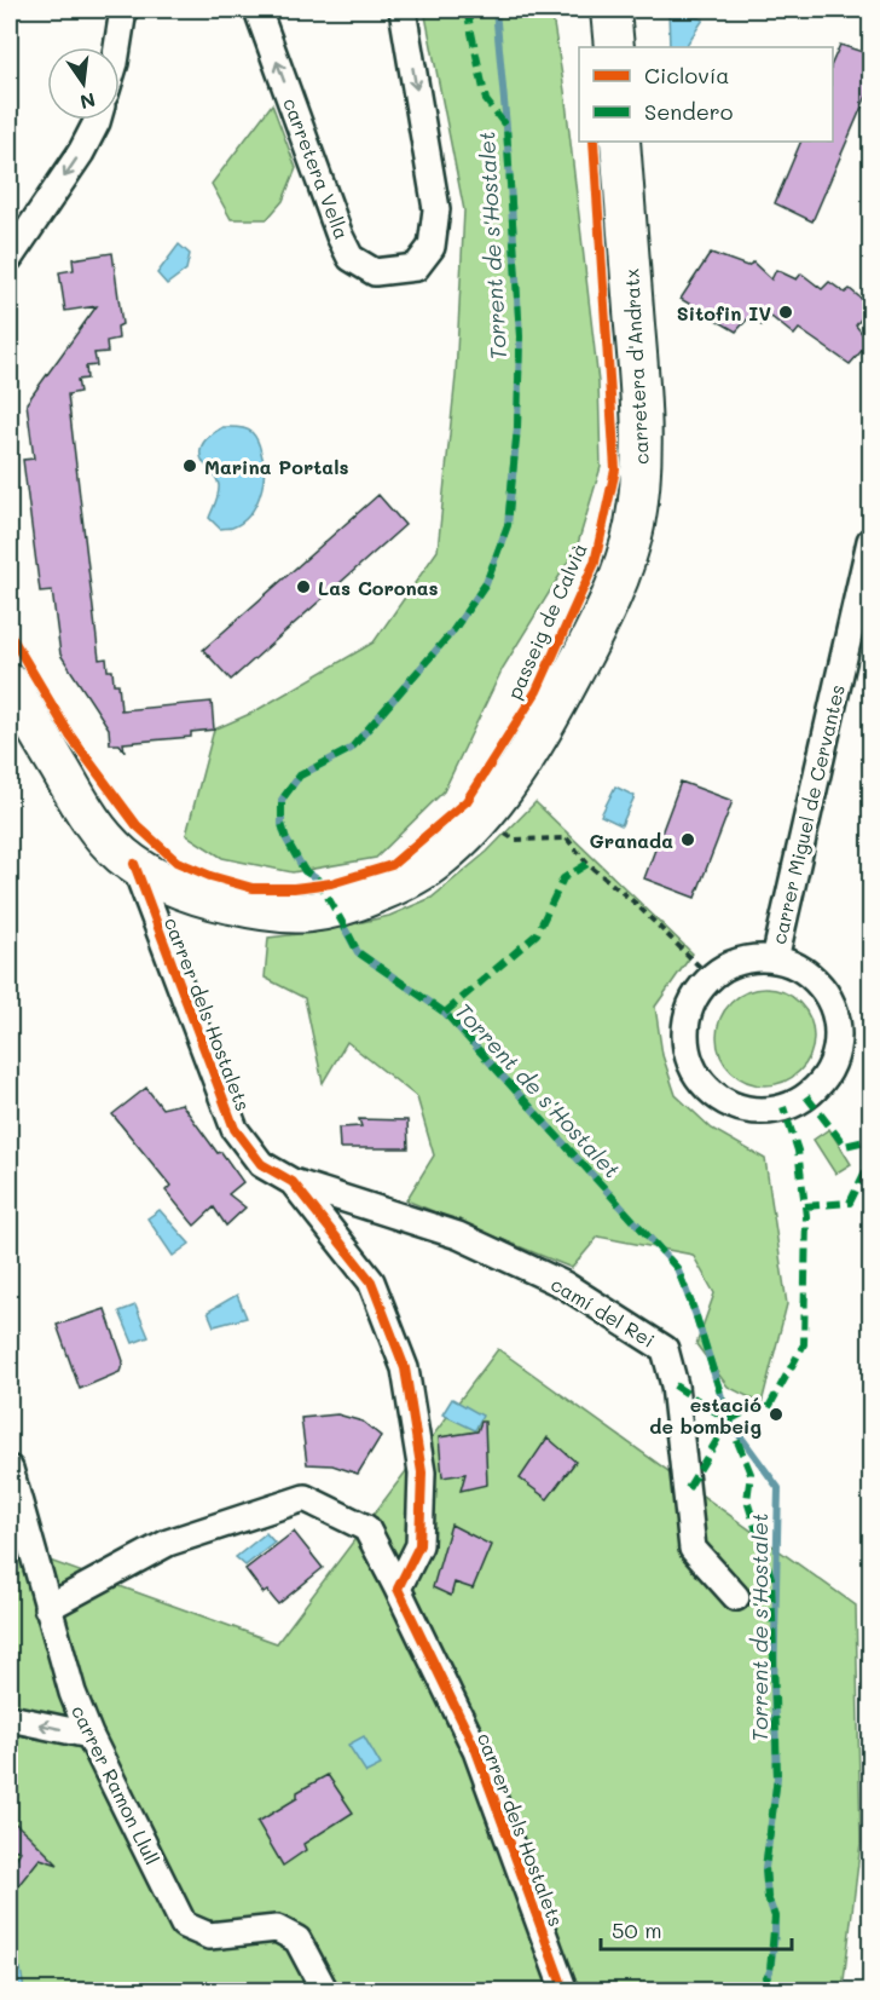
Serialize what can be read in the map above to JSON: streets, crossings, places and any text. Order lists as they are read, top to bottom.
{
  "streets": {
    "main road": ["carretera d'Andratx"],
    "street": [
      "carretera Vella",
      "carrer Miguel de Cervantes",
      "carrer dels Hostalets",
      "camí del Rei",
      "carrer Ramon Llull"
    ],
    "cycle path": ["passeig de Calvià"]
  },
  "crossings": [
    ["carretera d'Andratx", "carrer dels Hostalets"],
    ["carrer dels Hostalets", "camí del Rei"]
  ],
  "water": ["Torrent de s'Hostalet"],
  "places": [
    "Sitofin IV",
    "Marina Portals",
    "Las Coronas",
    "Granada",
    "estació de bombeig"
  ],
  "legend": ["Ciclovía", "Sendero"],
  "scale_bar": "50 m",
  "north": "bottom"
}
